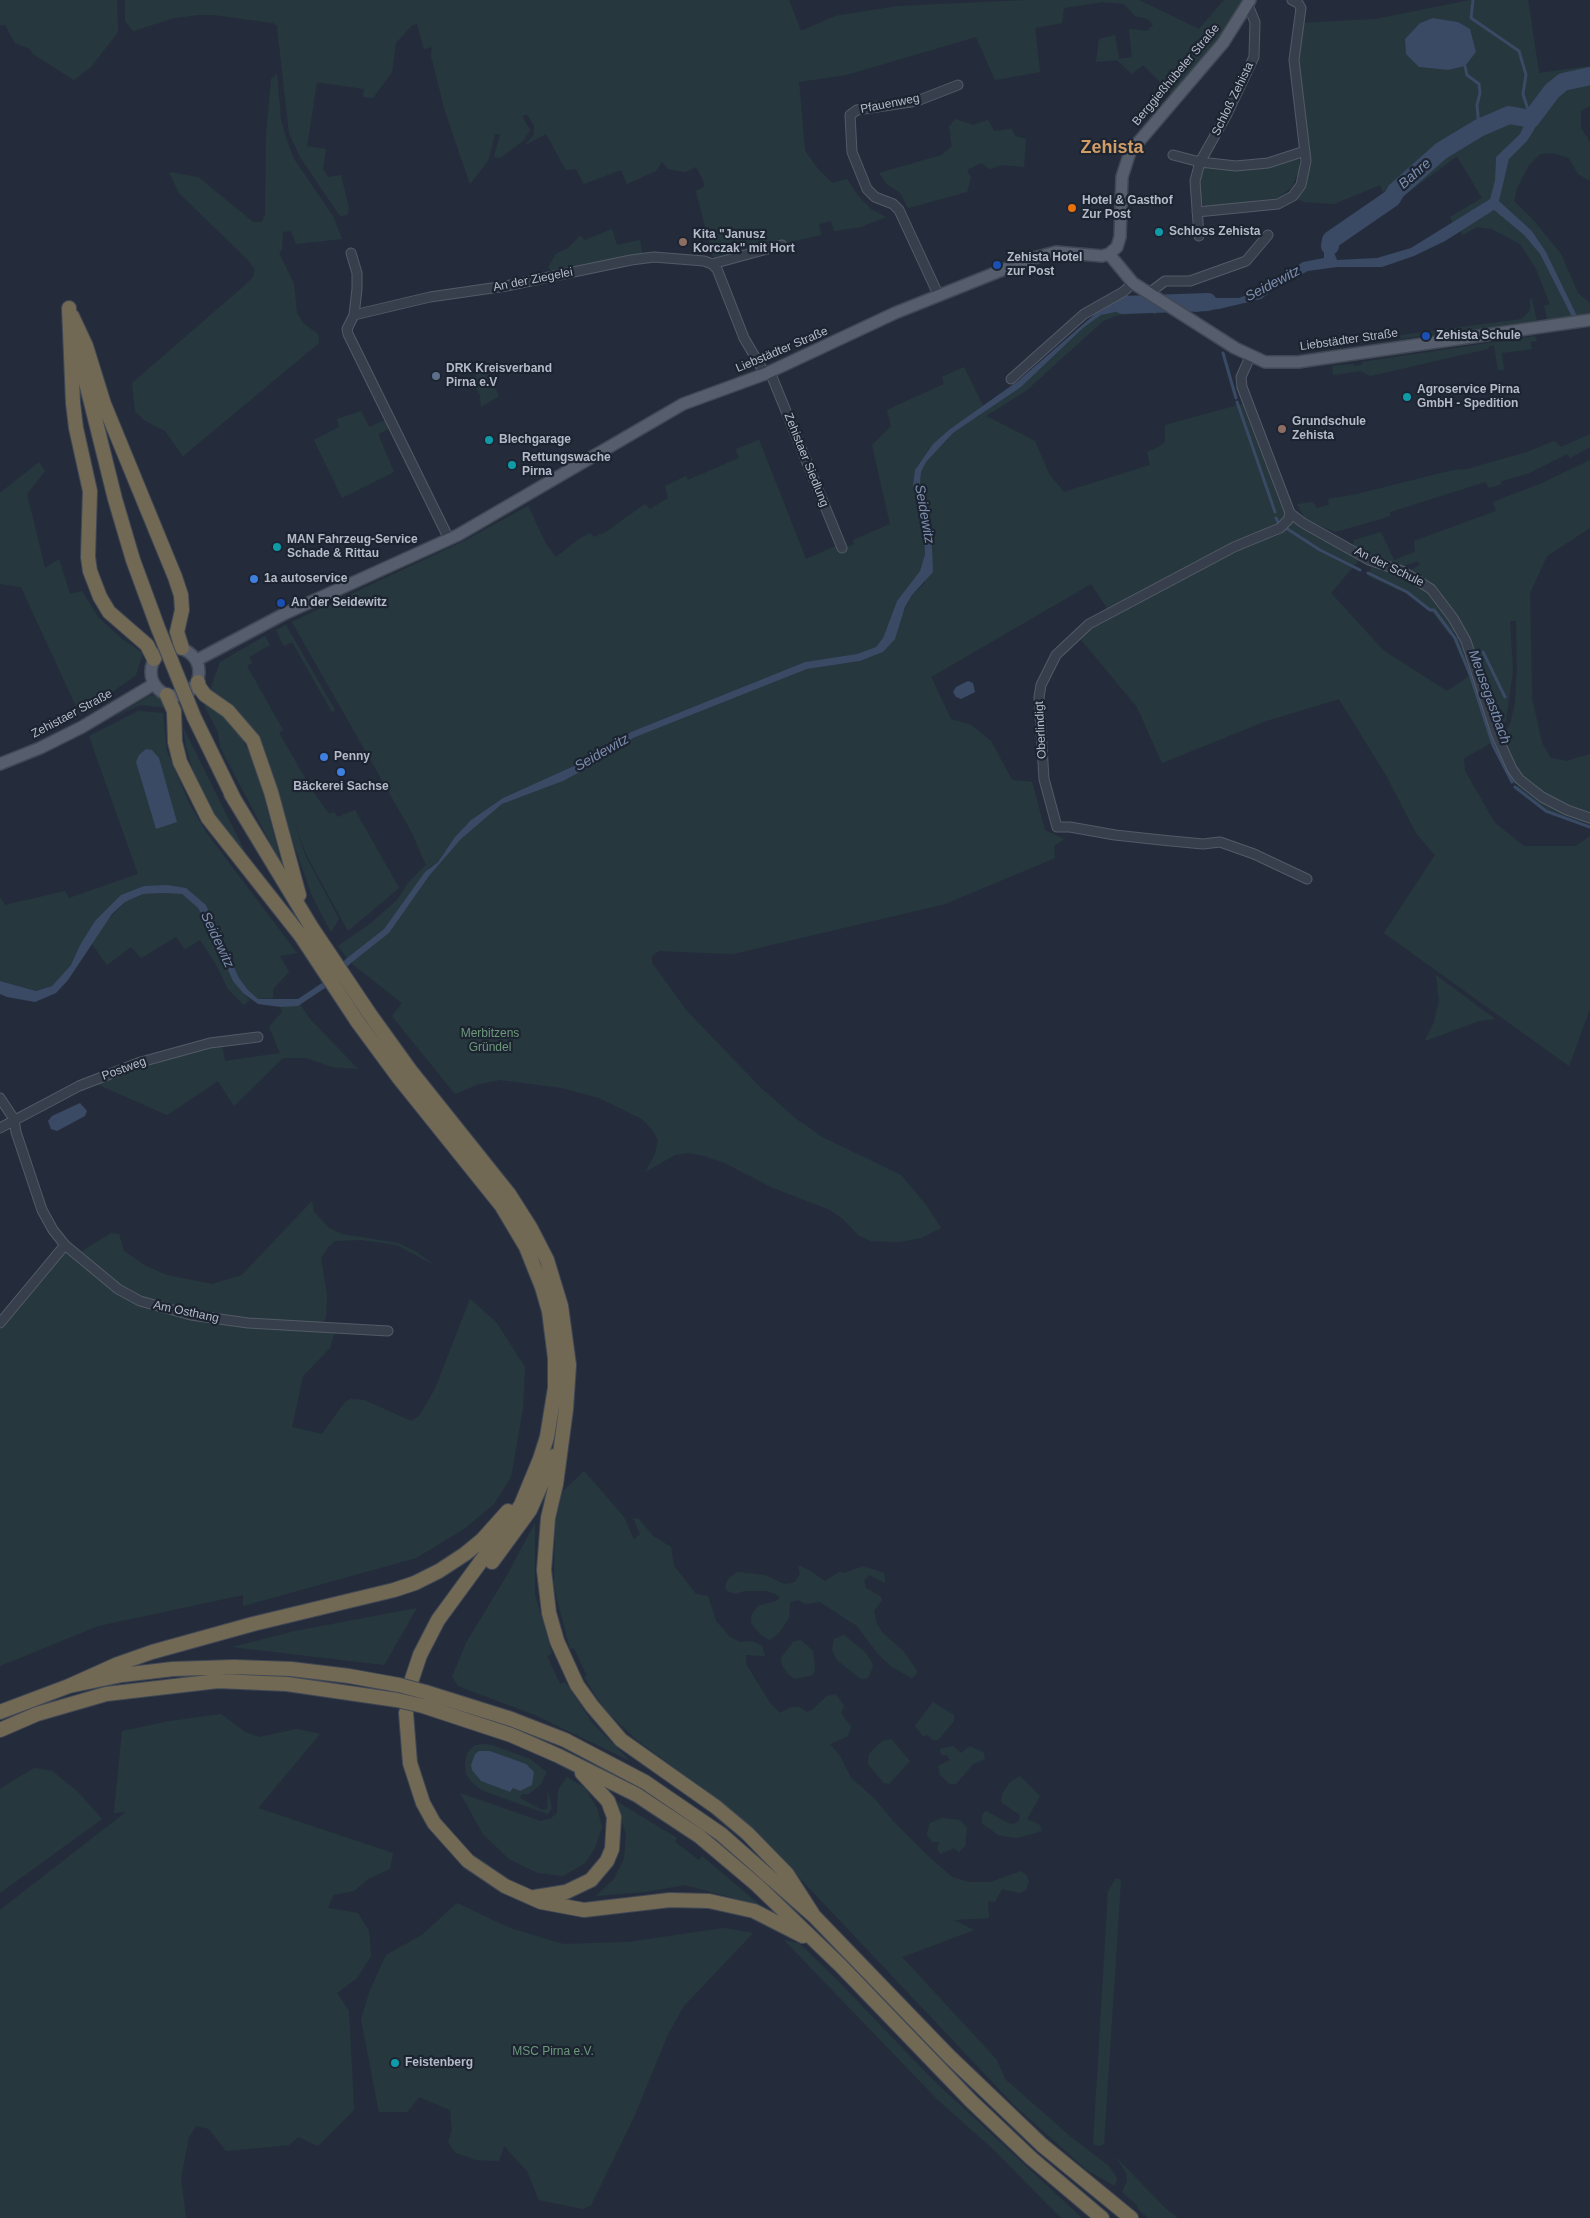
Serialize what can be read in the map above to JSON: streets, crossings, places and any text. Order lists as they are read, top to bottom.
{
  "streets": {
    "main road": ["Berggießhübeler Straße", "Liebstädter Straße", "Zehistaer Straße"],
    "street": [
      "Schloß Zehista",
      "Pfauenweg",
      "An der Ziegelei",
      "Zehistaer Siedlung",
      "An der Schule",
      "Oberlindigt",
      "Postweg",
      "Am Osthang"
    ]
  },
  "crossings": [
    ["Berggießhübeler Straße", "Schloß Zehista"],
    ["Berggießhübeler Straße", "Liebstädter Straße"],
    ["Pfauenweg", "Liebstädter Straße"],
    ["Liebstädter Straße", "Zehistaer Siedlung"],
    ["An der Schule", "Oberlindigt"],
    ["Postweg", "Am Osthang"]
  ],
  "districts": ["Zehista"],
  "water": ["Bahre", "Seidewitz", "Meusegastbach"],
  "parks": ["Merbitzens Gründel", "MSC Pirna e.V."],
  "places": [
    "Hotel & Gasthof Zur Post",
    "Schloss Zehista",
    "Kita \"Janusz Korczak\" mit Hort",
    "Zehista Hotel zur Post",
    "Zehista Schule",
    "DRK Kreisverband Pirna e.V",
    "Agroservice Pirna GmbH - Spedition",
    "Grundschule Zehista",
    "Blechgarage",
    "Rettungswache Pirna",
    "MAN Fahrzeug-Service Schade & Rittau",
    "1a autoservice",
    "An der Seidewitz",
    "Penny",
    "Bäckerei Sachse",
    "Feistenberg"
  ]
}
